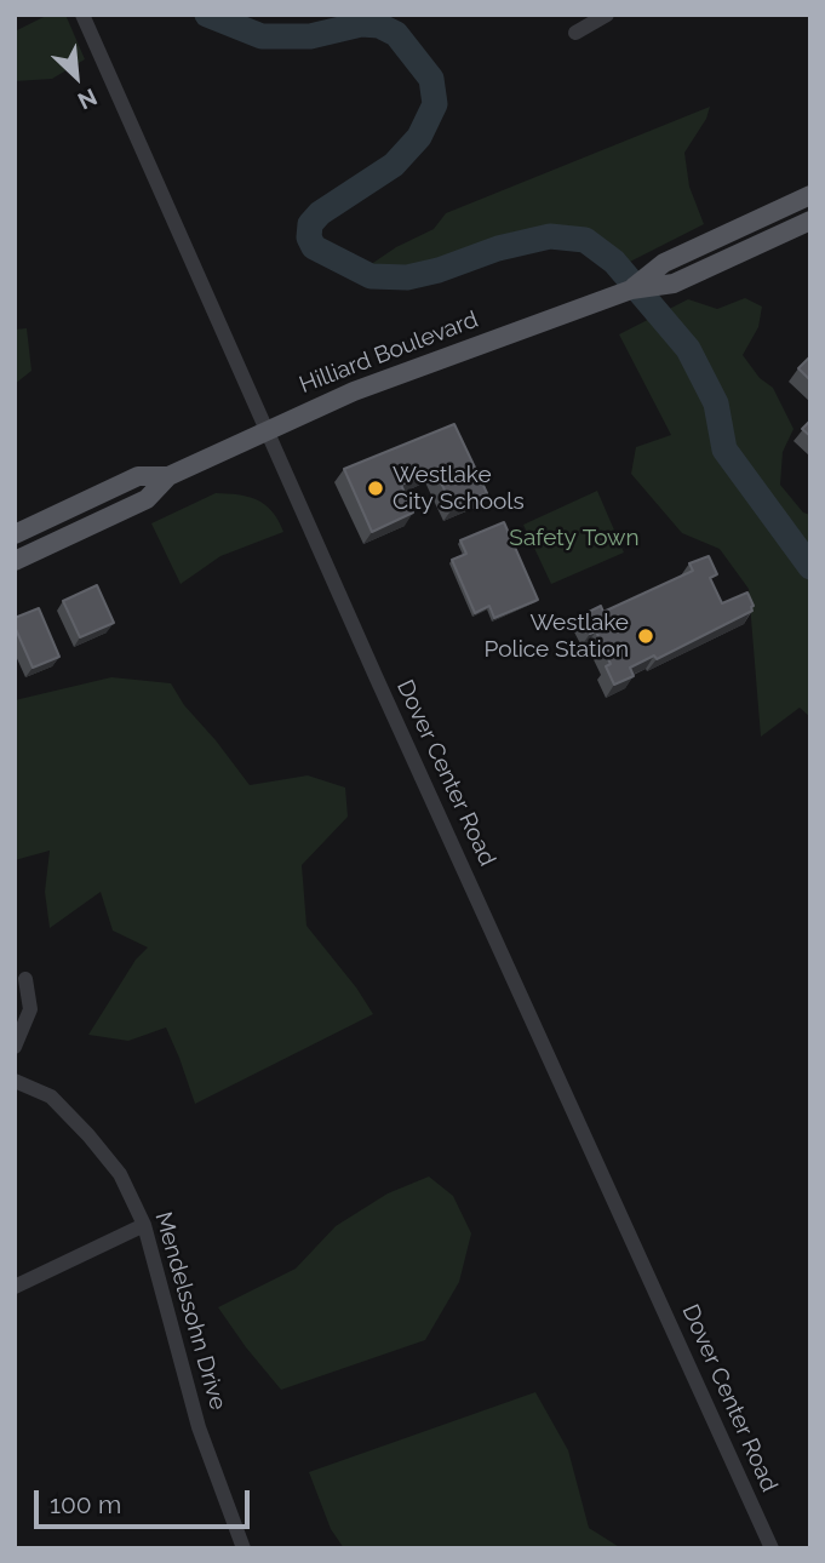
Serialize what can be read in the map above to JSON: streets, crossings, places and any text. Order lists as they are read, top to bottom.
{
  "streets": {
    "main road": ["Hilliard Boulevard"],
    "street": ["Dover Center Road", "Mendelssohn Drive"]
  },
  "crossings": [
    ["Hilliard Boulevard", "Dover Center Road"]
  ],
  "parks": ["Safety Town"],
  "places": ["Westlake City Schools", "Westlake Police Station"],
  "scale_bar": "100 m",
  "north": "bottom right"
}
